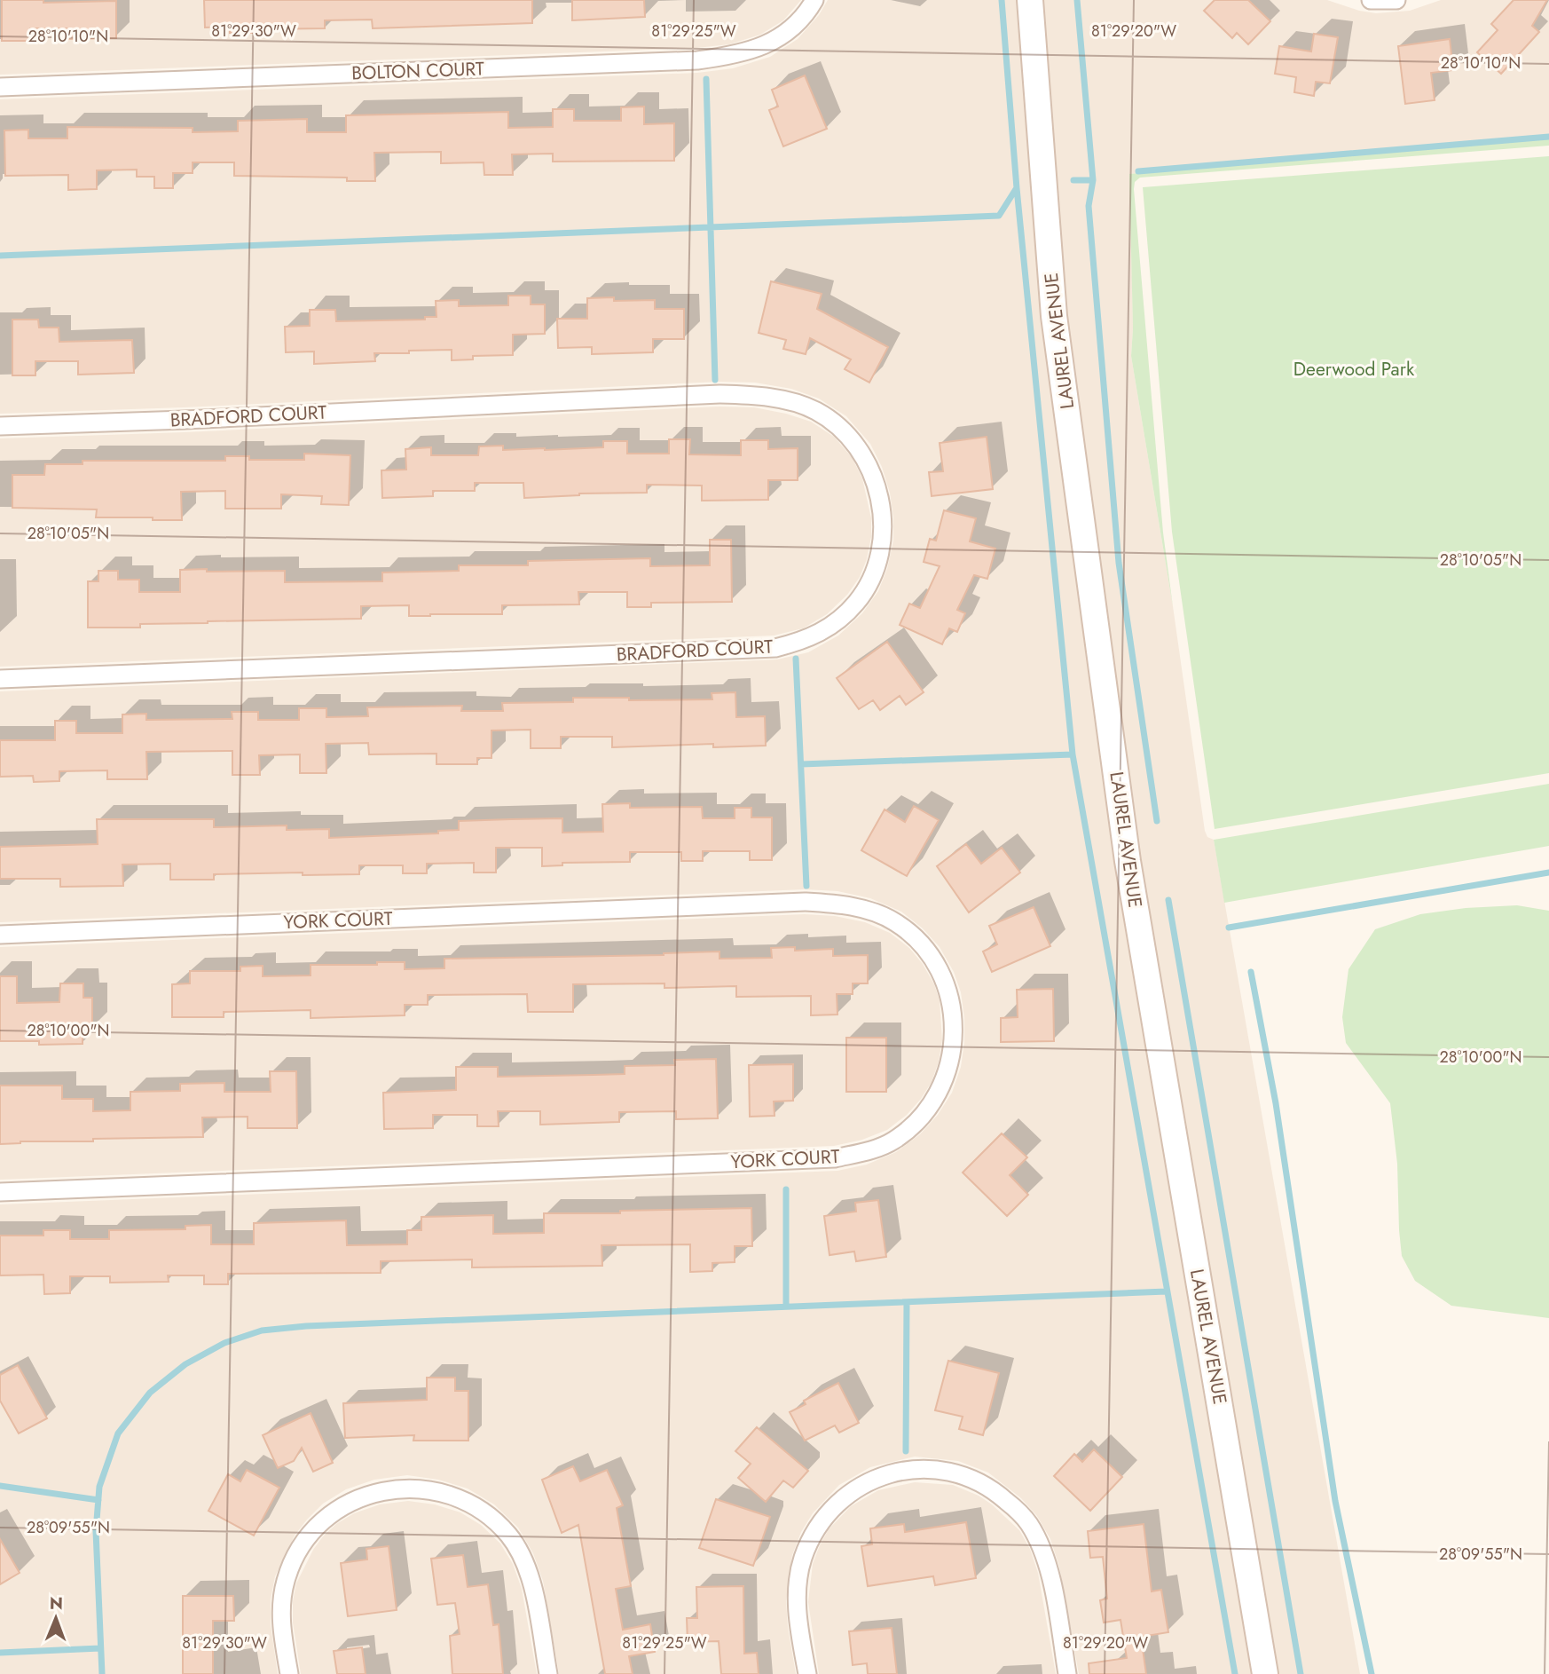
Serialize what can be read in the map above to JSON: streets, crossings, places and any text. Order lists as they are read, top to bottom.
{
  "streets": {
    "main road": ["LAUREL AVENUE"],
    "street": ["BOLTON COURT", "BRADFORD COURT", "YORK COURT"]
  },
  "parks": ["Deerwood Park"],
  "north": "top",
  "coordinates": [
    "81°29'30\"W",
    "81°29'25\"W",
    "81°29'20\"W",
    "28°10'10\"N",
    "28°10'05\"N",
    "28°10'00\"N",
    "28°09'55\"N"
  ]
}
